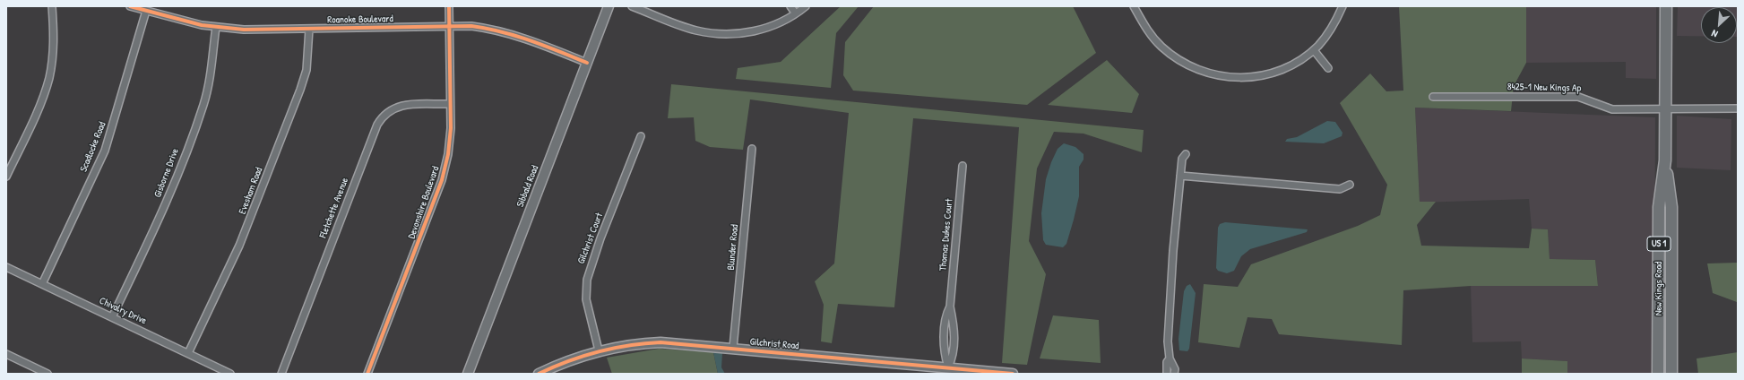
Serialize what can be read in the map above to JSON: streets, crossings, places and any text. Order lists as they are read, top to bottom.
{
  "streets": {
    "highway": ["US 1", "New Kings Road"],
    "street": [
      "Roanoke Boulevard",
      "8425-1 New Kings Ap",
      "Scadlocke Road",
      "Gisborne Drive",
      "Sibbald Road",
      "Evesham Road",
      "Devonshire Boulevard",
      "Fletchette Avenue",
      "Thomas Dukes Court",
      "Gilchrist Court",
      "Blunder Road",
      "Chivalry Drive",
      "Gilchrist Road"
    ]
  },
  "crossings": [
    ["Roanoke Boulevard", "Scadlocke Road"],
    ["Roanoke Boulevard", "Gisborne Drive"],
    ["Roanoke Boulevard", "Sibbald Road"],
    ["Roanoke Boulevard", "Evesham Road"],
    ["Roanoke Boulevard", "Devonshire Boulevard"],
    ["8425-1 New Kings Ap", "New Kings Road"],
    ["Scadlocke Road", "Chivalry Drive"],
    ["Gisborne Drive", "Chivalry Drive"],
    ["Evesham Road", "Chivalry Drive"],
    ["Devonshire Boulevard", "Fletchette Avenue"],
    ["Thomas Dukes Court", "Gilchrist Road"],
    ["Gilchrist Court", "Gilchrist Road"],
    ["Blunder Road", "Gilchrist Road"]
  ],
  "north": "bottom left"
}
